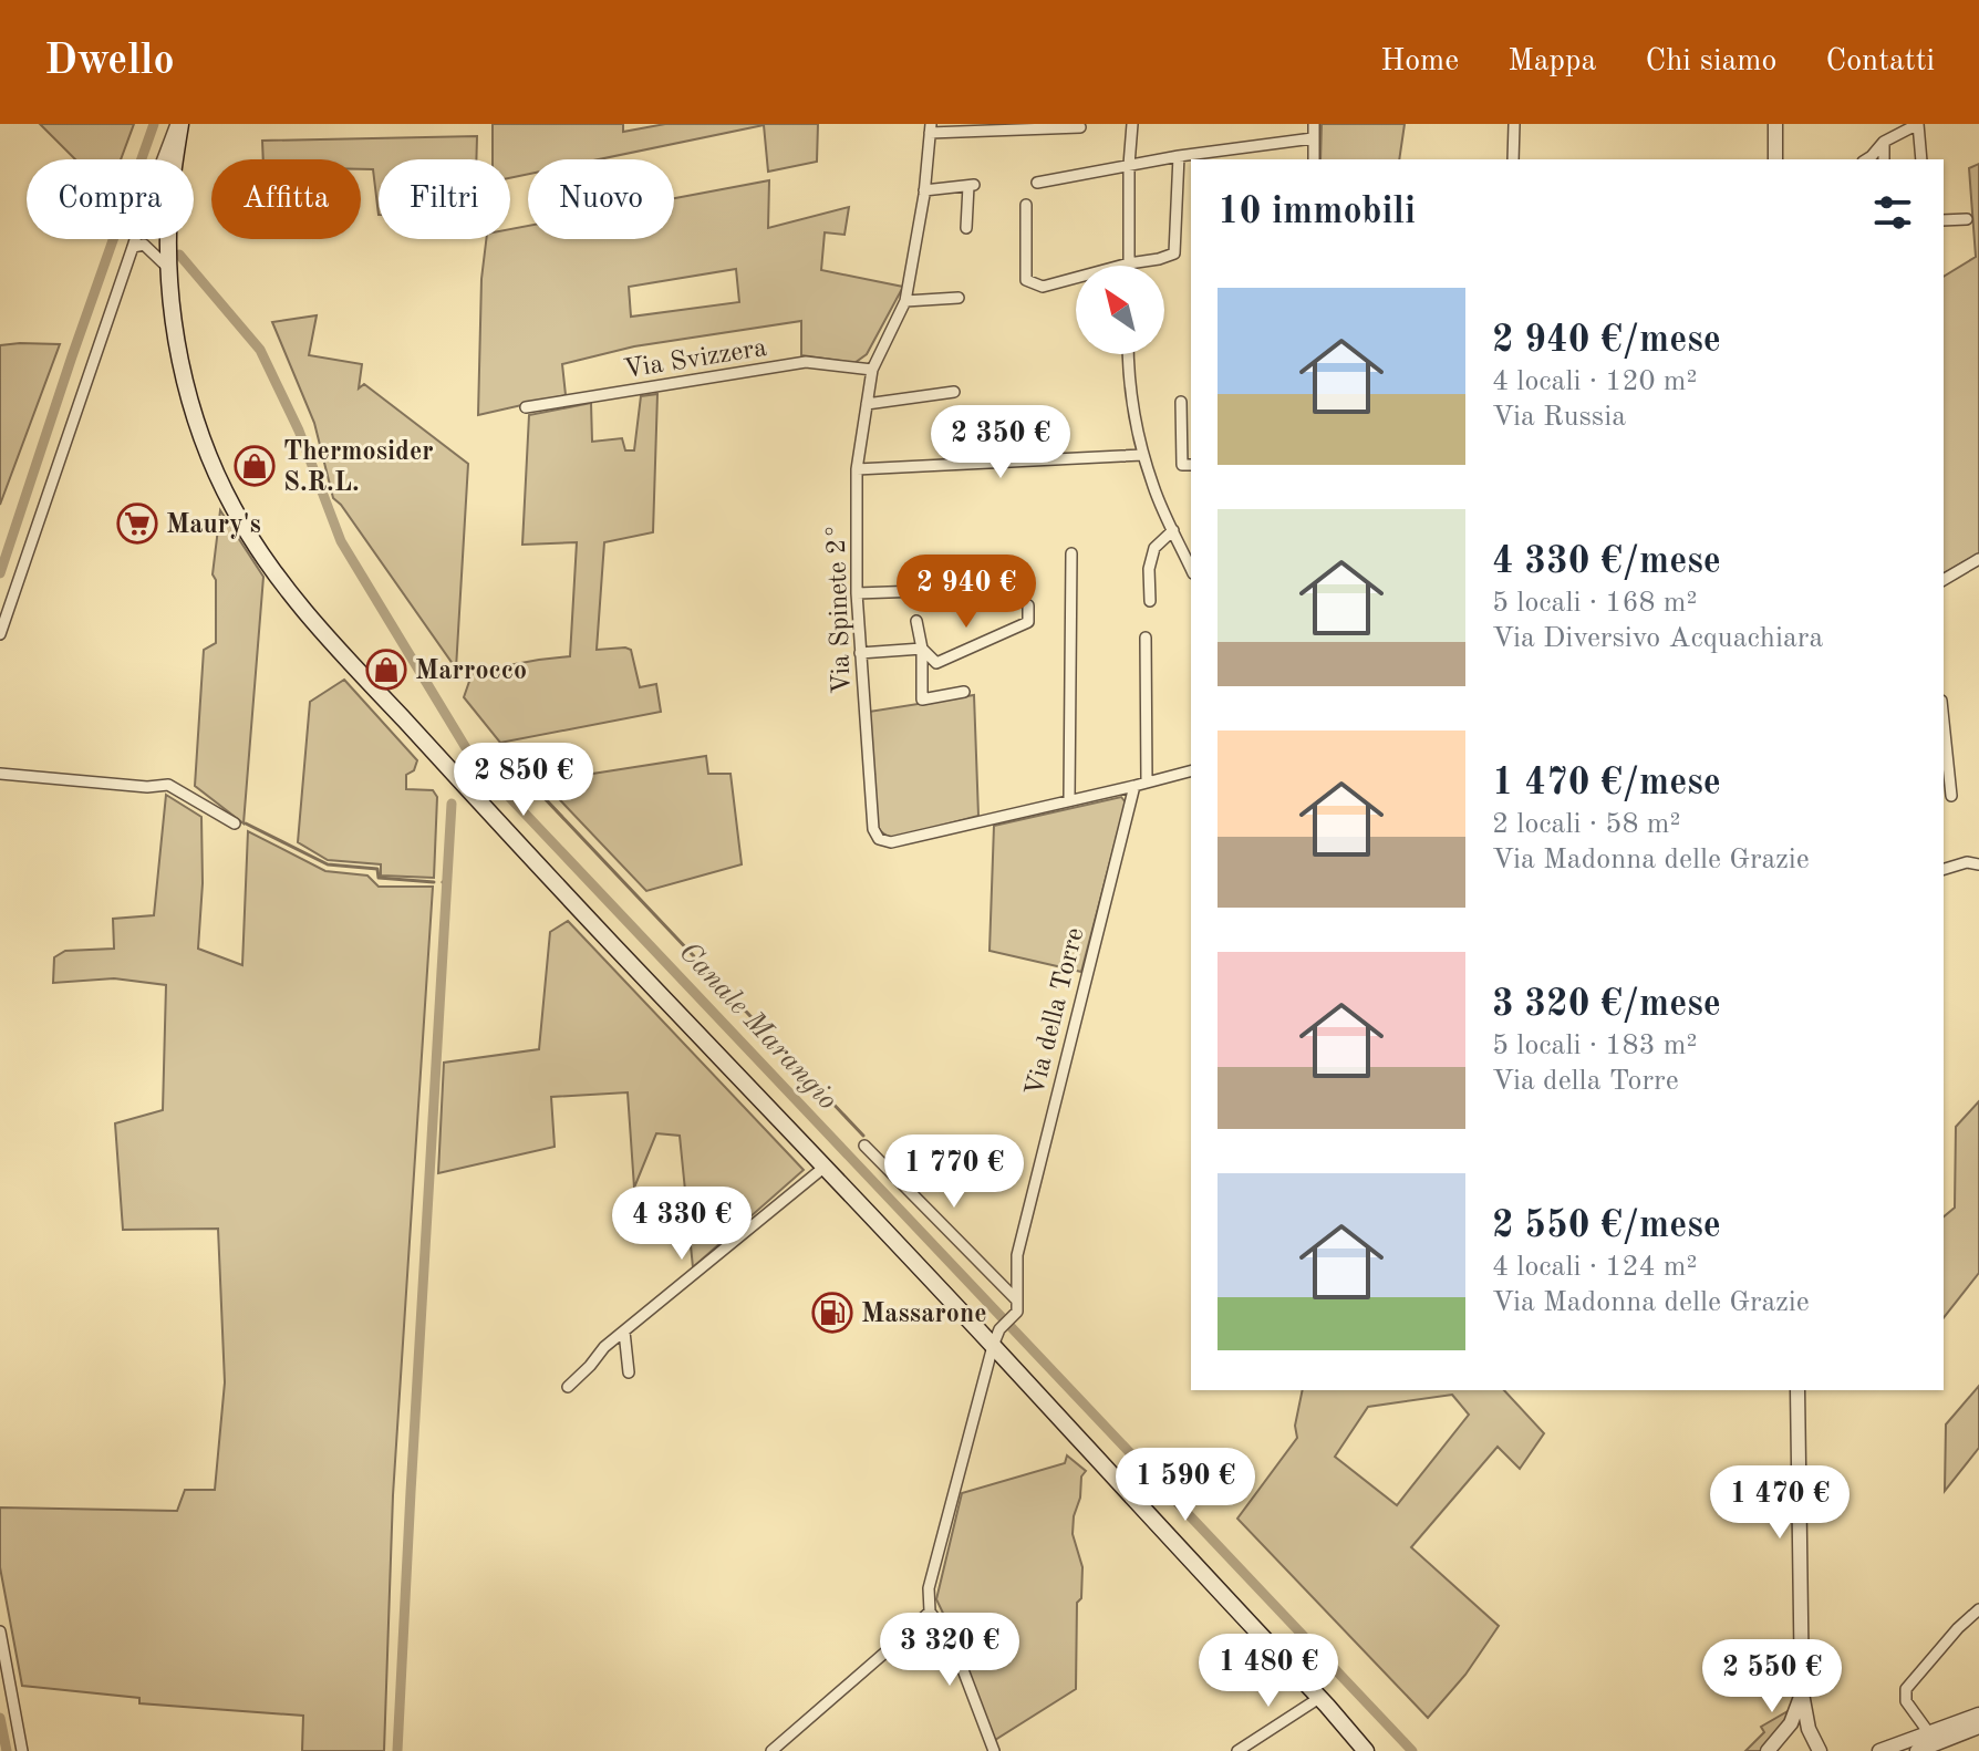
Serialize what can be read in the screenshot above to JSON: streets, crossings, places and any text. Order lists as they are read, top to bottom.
{
  "streets": {
    "street": ["Via Svizzera", "Via Spinete 2°", "Via della Torre"]
  },
  "crossings": [
    ["Via Svizzera", "Via Spinete 2°"],
    ["Via Spinete 2°", "Via della Torre"]
  ],
  "water": ["Canale Marangio"],
  "places": {
    "shop": ["Thermosider S.R.L.", "Marrocco"],
    "supermarket": ["Maury's"],
    "fuel station": ["Massarone"]
  },
  "north": "top left",
  "page": {
    "header": "Dwello",
    "nav": [
      "Home",
      "Mappa",
      "Chi siamo",
      "Contatti"
    ],
    "chip": [
      "Compra",
      "Affitta",
      "Filtri",
      "Nuovo"
    ],
    "heading": "10 immobili",
    "list": [
      {
        "name": "2 940 €/mese",
        "note": "4 locali · 120 m² · Via Russia"
      },
      {
        "name": "4 330 €/mese",
        "note": "5 locali · 168 m² · Via Diversivo Acquachiara"
      },
      {
        "name": "1 470 €/mese",
        "note": "2 locali · 58 m² · Via Madonna delle Grazie"
      },
      {
        "name": "3 320 €/mese",
        "note": "5 locali · 183 m² · Via della Torre"
      },
      {
        "name": "2 550 €/mese",
        "note": "4 locali · 124 m² · Via Madonna delle Grazie"
      }
    ],
    "price": [
      "2 350 €",
      "2 940 €",
      "2 850 €",
      "1 770 €",
      "4 330 €",
      "1 590 €",
      "1 470 €",
      "3 320 €",
      "1 480 €",
      "2 550 €"
    ]
  }
}
